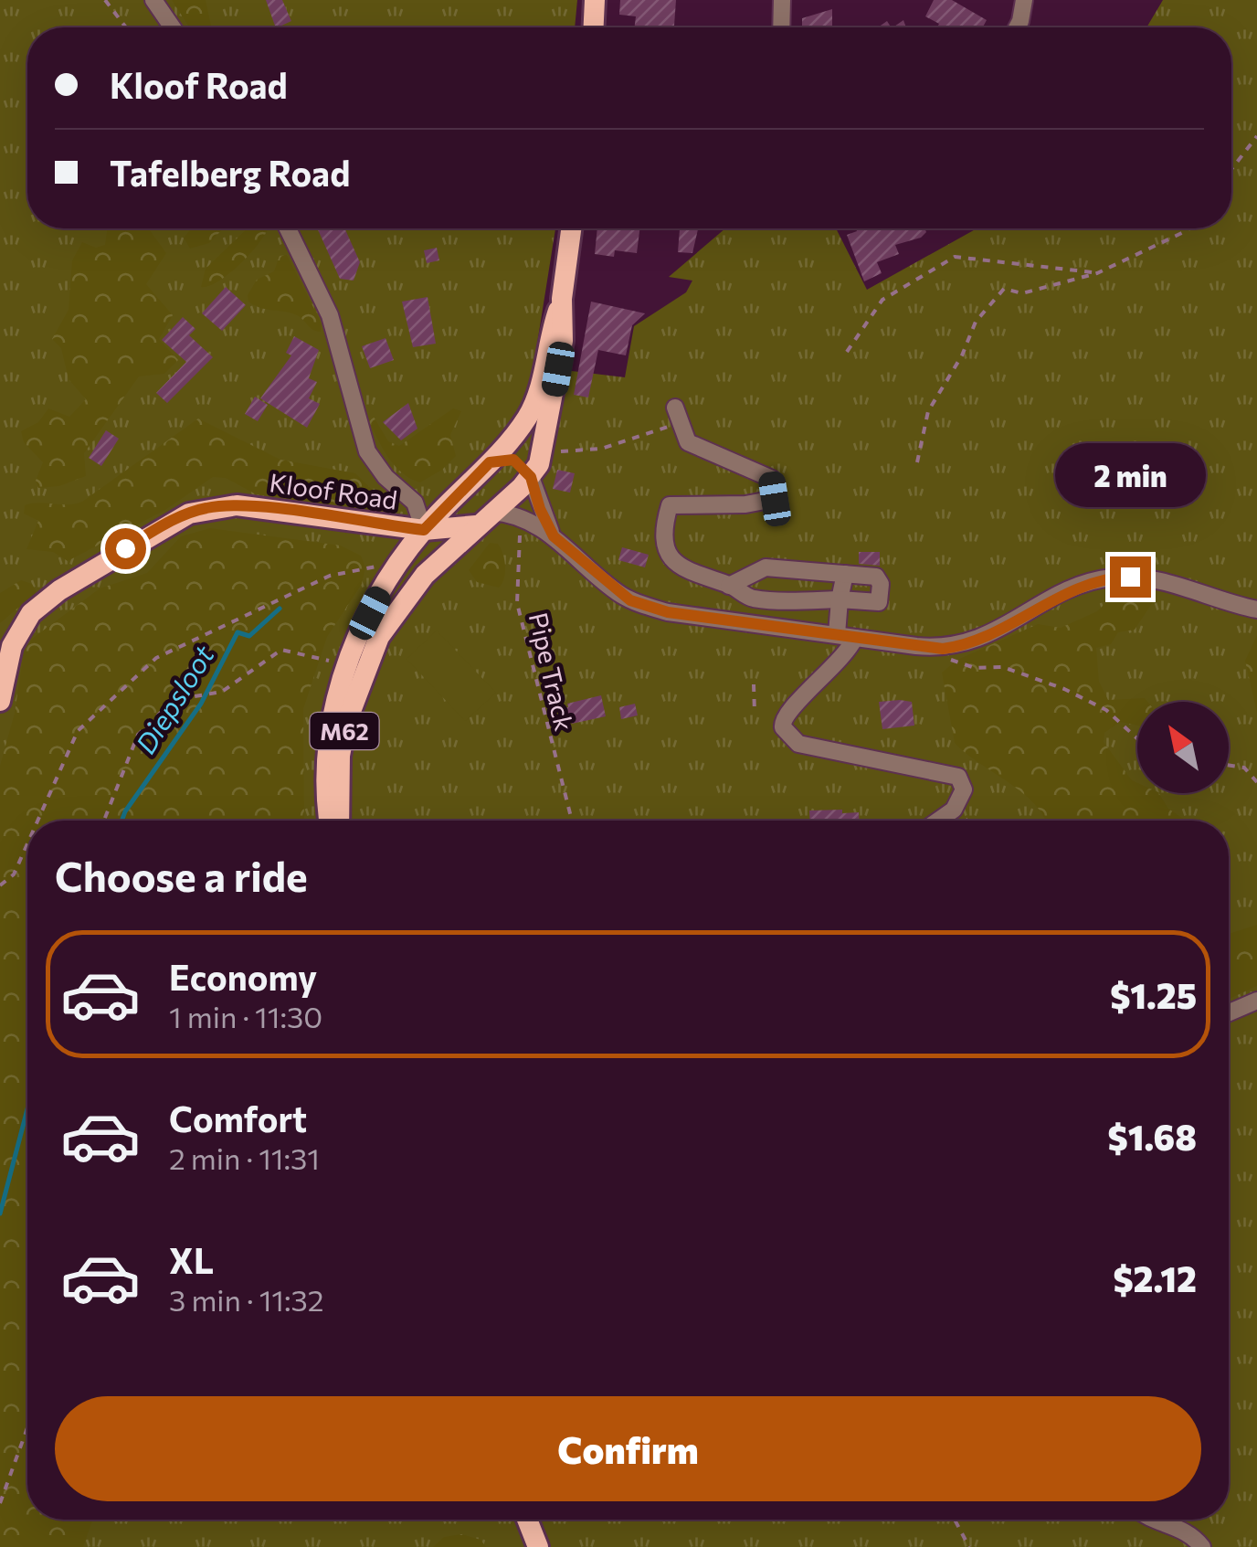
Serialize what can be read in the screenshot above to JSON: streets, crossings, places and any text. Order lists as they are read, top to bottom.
{
  "streets": {
    "main road": ["Kloof Road", "M62"],
    "path": ["Pipe Track"]
  },
  "crossings": [
    ["Kloof Road", "M62"]
  ],
  "water": ["Diepsloot"],
  "north": "top left",
  "page": {
    "banner": ["Kloof Road", "Tafelberg Road"],
    "bubble": "2 min",
    "heading": "Choose a ride",
    "list": [
      {
        "name": "Economy",
        "note": "1 min · 11:30",
        "value": "$1.25"
      },
      {
        "name": "Comfort",
        "note": "2 min · 11:31",
        "value": "$1.68"
      },
      {
        "name": "XL",
        "note": "3 min · 11:32",
        "value": "$2.12"
      }
    ],
    "buttons": "Confirm"
  }
}
